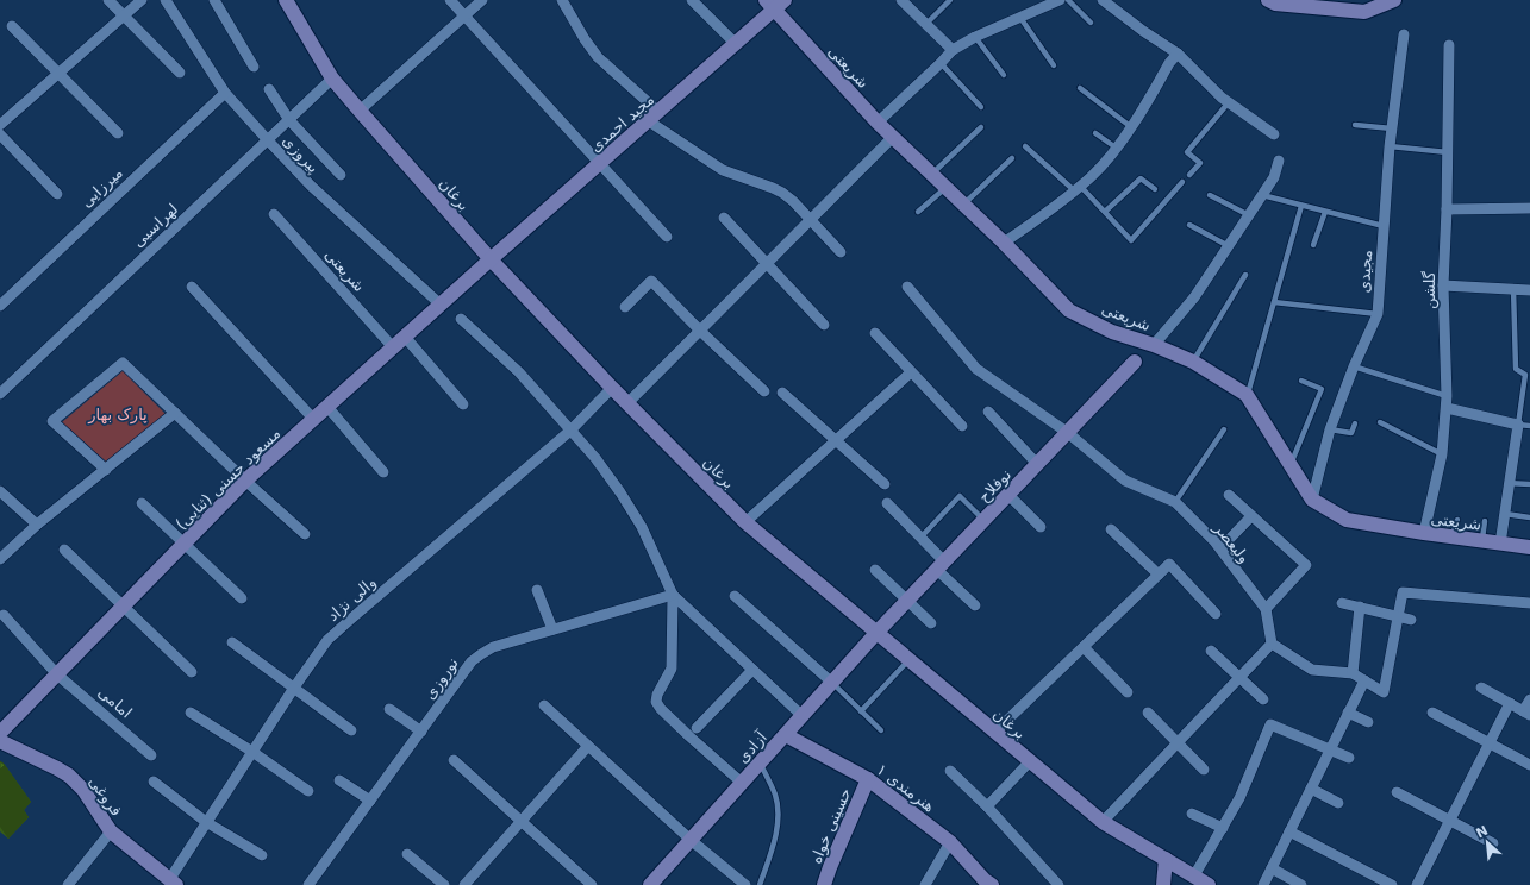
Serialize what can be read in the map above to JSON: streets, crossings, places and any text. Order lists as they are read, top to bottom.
{
  "streets": {
    "street": [
      "شریعتی",
      "مجید احمدی",
      "پیروزی",
      "میرزایی",
      "برغان",
      "لهراسبی",
      "مجیدی",
      "گلشن",
      "مسعود حسنی (ثنایی)",
      "نوفلاح",
      "ولیعصر",
      "والی نژاد",
      "نوروزی",
      "امامی",
      "آزادی",
      "هنرمندی ۱",
      "فروغی",
      "حسینی خواه"
    ]
  },
  "crossings": [
    ["شریعتی", "مجید احمدی"],
    ["شریعتی", "مجیدی"],
    ["شریعتی", "گلشن"],
    ["شریعتی", "مسعود حسنی (ثنایی)"],
    ["مجید احمدی", "برغان"],
    ["مجید احمدی", "مسعود حسنی (ثنایی)"],
    ["پیروزی", "میرزایی"],
    ["پیروزی", "لهراسبی"],
    ["پیروزی", "مسعود حسنی (ثنایی)"],
    ["برغان", "لهراسبی"],
    ["برغان", "مسعود حسنی (ثنایی)"],
    ["برغان", "نوفلاح"],
    ["برغان", "والی نژاد"],
    ["برغان", "آزادی"],
    ["مسعود حسنی (ثنایی)", "امامی"],
    ["نوفلاح", "ولیعصر"],
    ["نوفلاح", "آزادی"],
    ["والی نژاد", "فروغی"],
    ["آزادی", "هنرمندی ۱"],
    ["هنرمندی ۱", "حسینی خواه"]
  ],
  "parks": ["پارک‌ بهار"],
  "north": "top left"
}
